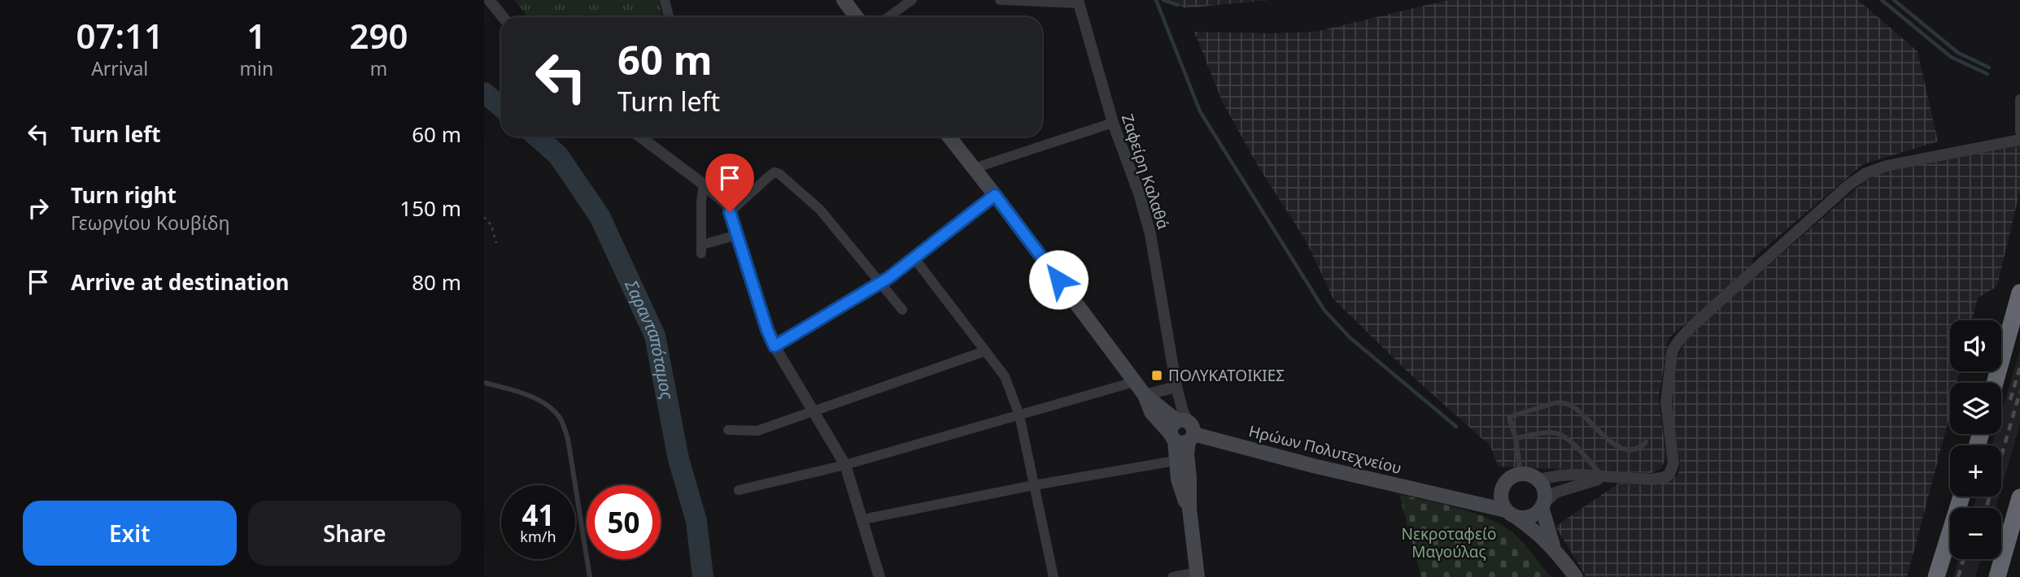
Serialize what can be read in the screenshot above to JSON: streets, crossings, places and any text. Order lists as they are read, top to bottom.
{
  "streets": {
    "main road": ["Ηρώων Πολυτεχνείου"],
    "street": ["Ζαφείρη Καλαθά"]
  },
  "crossings": [
    ["Ζαφείρη Καλαθά", "Ηρώων Πολυτεχνείου"]
  ],
  "water": ["Σαρανταπόταμος"],
  "parks": ["Νεκροταφείο Μαγούλας"],
  "places": {
    "transit": ["ΠΟΛΥΚΑΤΟΙΚΙΕΣ"]
  },
  "page": {
    "eta": [
      "07:11",
      "Arrival",
      "1",
      "min",
      "290",
      "m"
    ],
    "turn": ["60 m", "Turn left"],
    "list": [
      {
        "name": "Turn left",
        "value": "60 m"
      },
      {
        "name": "Turn right",
        "note": "Γεωργίου Κουβίδη",
        "value": "150 m"
      },
      {
        "name": "Arrive at destination",
        "value": "80 m"
      }
    ],
    "map_buttons": ["+", "−"],
    "speed": "41 km/h",
    "limit": "50",
    "buttons": ["Exit", "Share"]
  }
}
